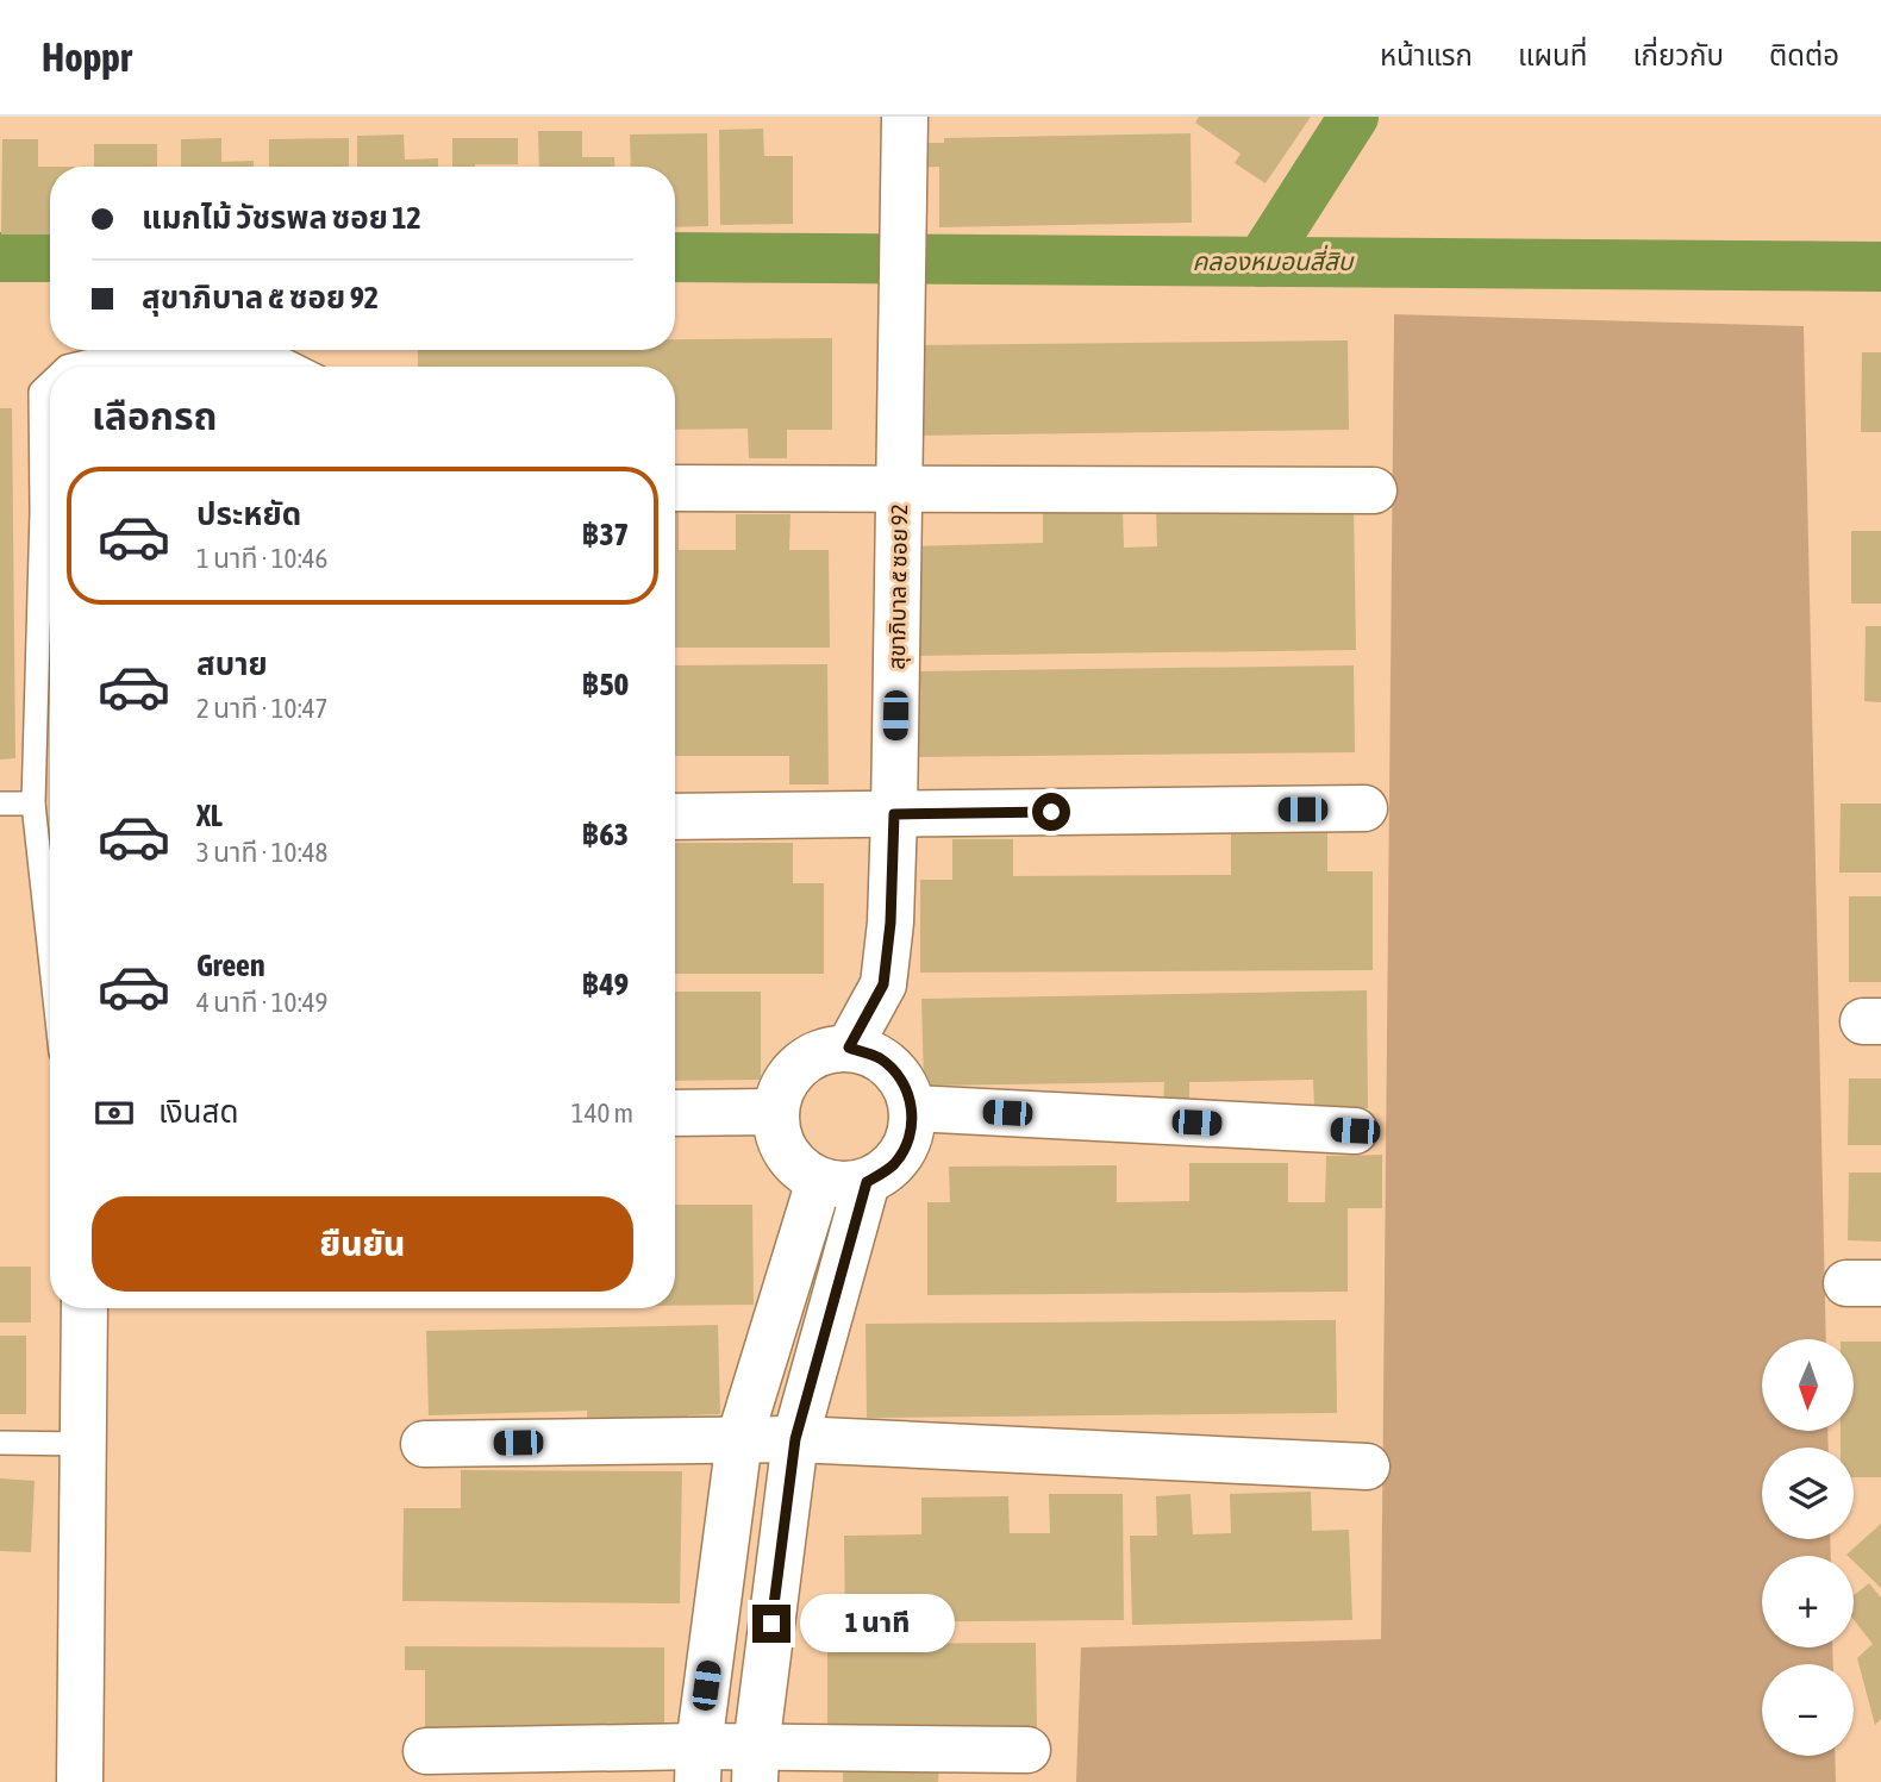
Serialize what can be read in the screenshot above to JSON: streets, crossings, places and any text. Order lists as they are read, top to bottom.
{
  "streets": {
    "street": ["สุขาภิบาล ๕ ซอย 92"]
  },
  "water": ["คลองหมอนสี่สิบ"],
  "north": "bottom",
  "page": {
    "header": "Hoppr",
    "nav": [
      "หน้าแรก",
      "แผนที่",
      "เกี่ยวกับ",
      "ติดต่อ"
    ],
    "banner": ["แมกไม้ วัชรพล ซอย 12", "สุขาภิบาล ๕ ซอย 92"],
    "heading": "เลือกรถ",
    "list": [
      {
        "name": "ประหยัด",
        "note": "1 นาที · 10:46",
        "value": "฿37"
      },
      {
        "name": "สบาย",
        "note": "2 นาที · 10:47",
        "value": "฿50"
      },
      {
        "name": "XL",
        "note": "3 นาที · 10:48",
        "value": "฿63"
      },
      {
        "name": "Green",
        "note": "4 นาที · 10:49",
        "value": "฿49"
      }
    ],
    "pay": ["เงินสด", "140 m"],
    "buttons": "ยืนยัน",
    "map_buttons": ["+", "−"],
    "bubble": "1 นาที"
  }
}
